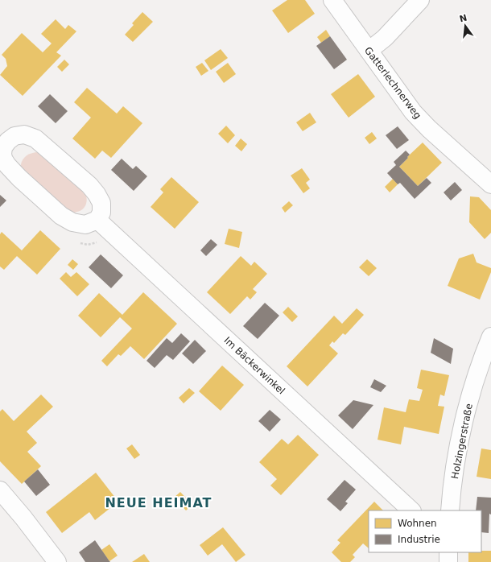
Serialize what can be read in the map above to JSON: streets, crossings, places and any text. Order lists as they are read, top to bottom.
{
  "streets": {
    "street": ["Gatterlechnerweg", "Im Bäckerwinkel", "Holzingerstraße"]
  },
  "districts": ["NEUE HEIMAT"],
  "legend": ["Wohnen", "Industrie"],
  "north": "top"
}
